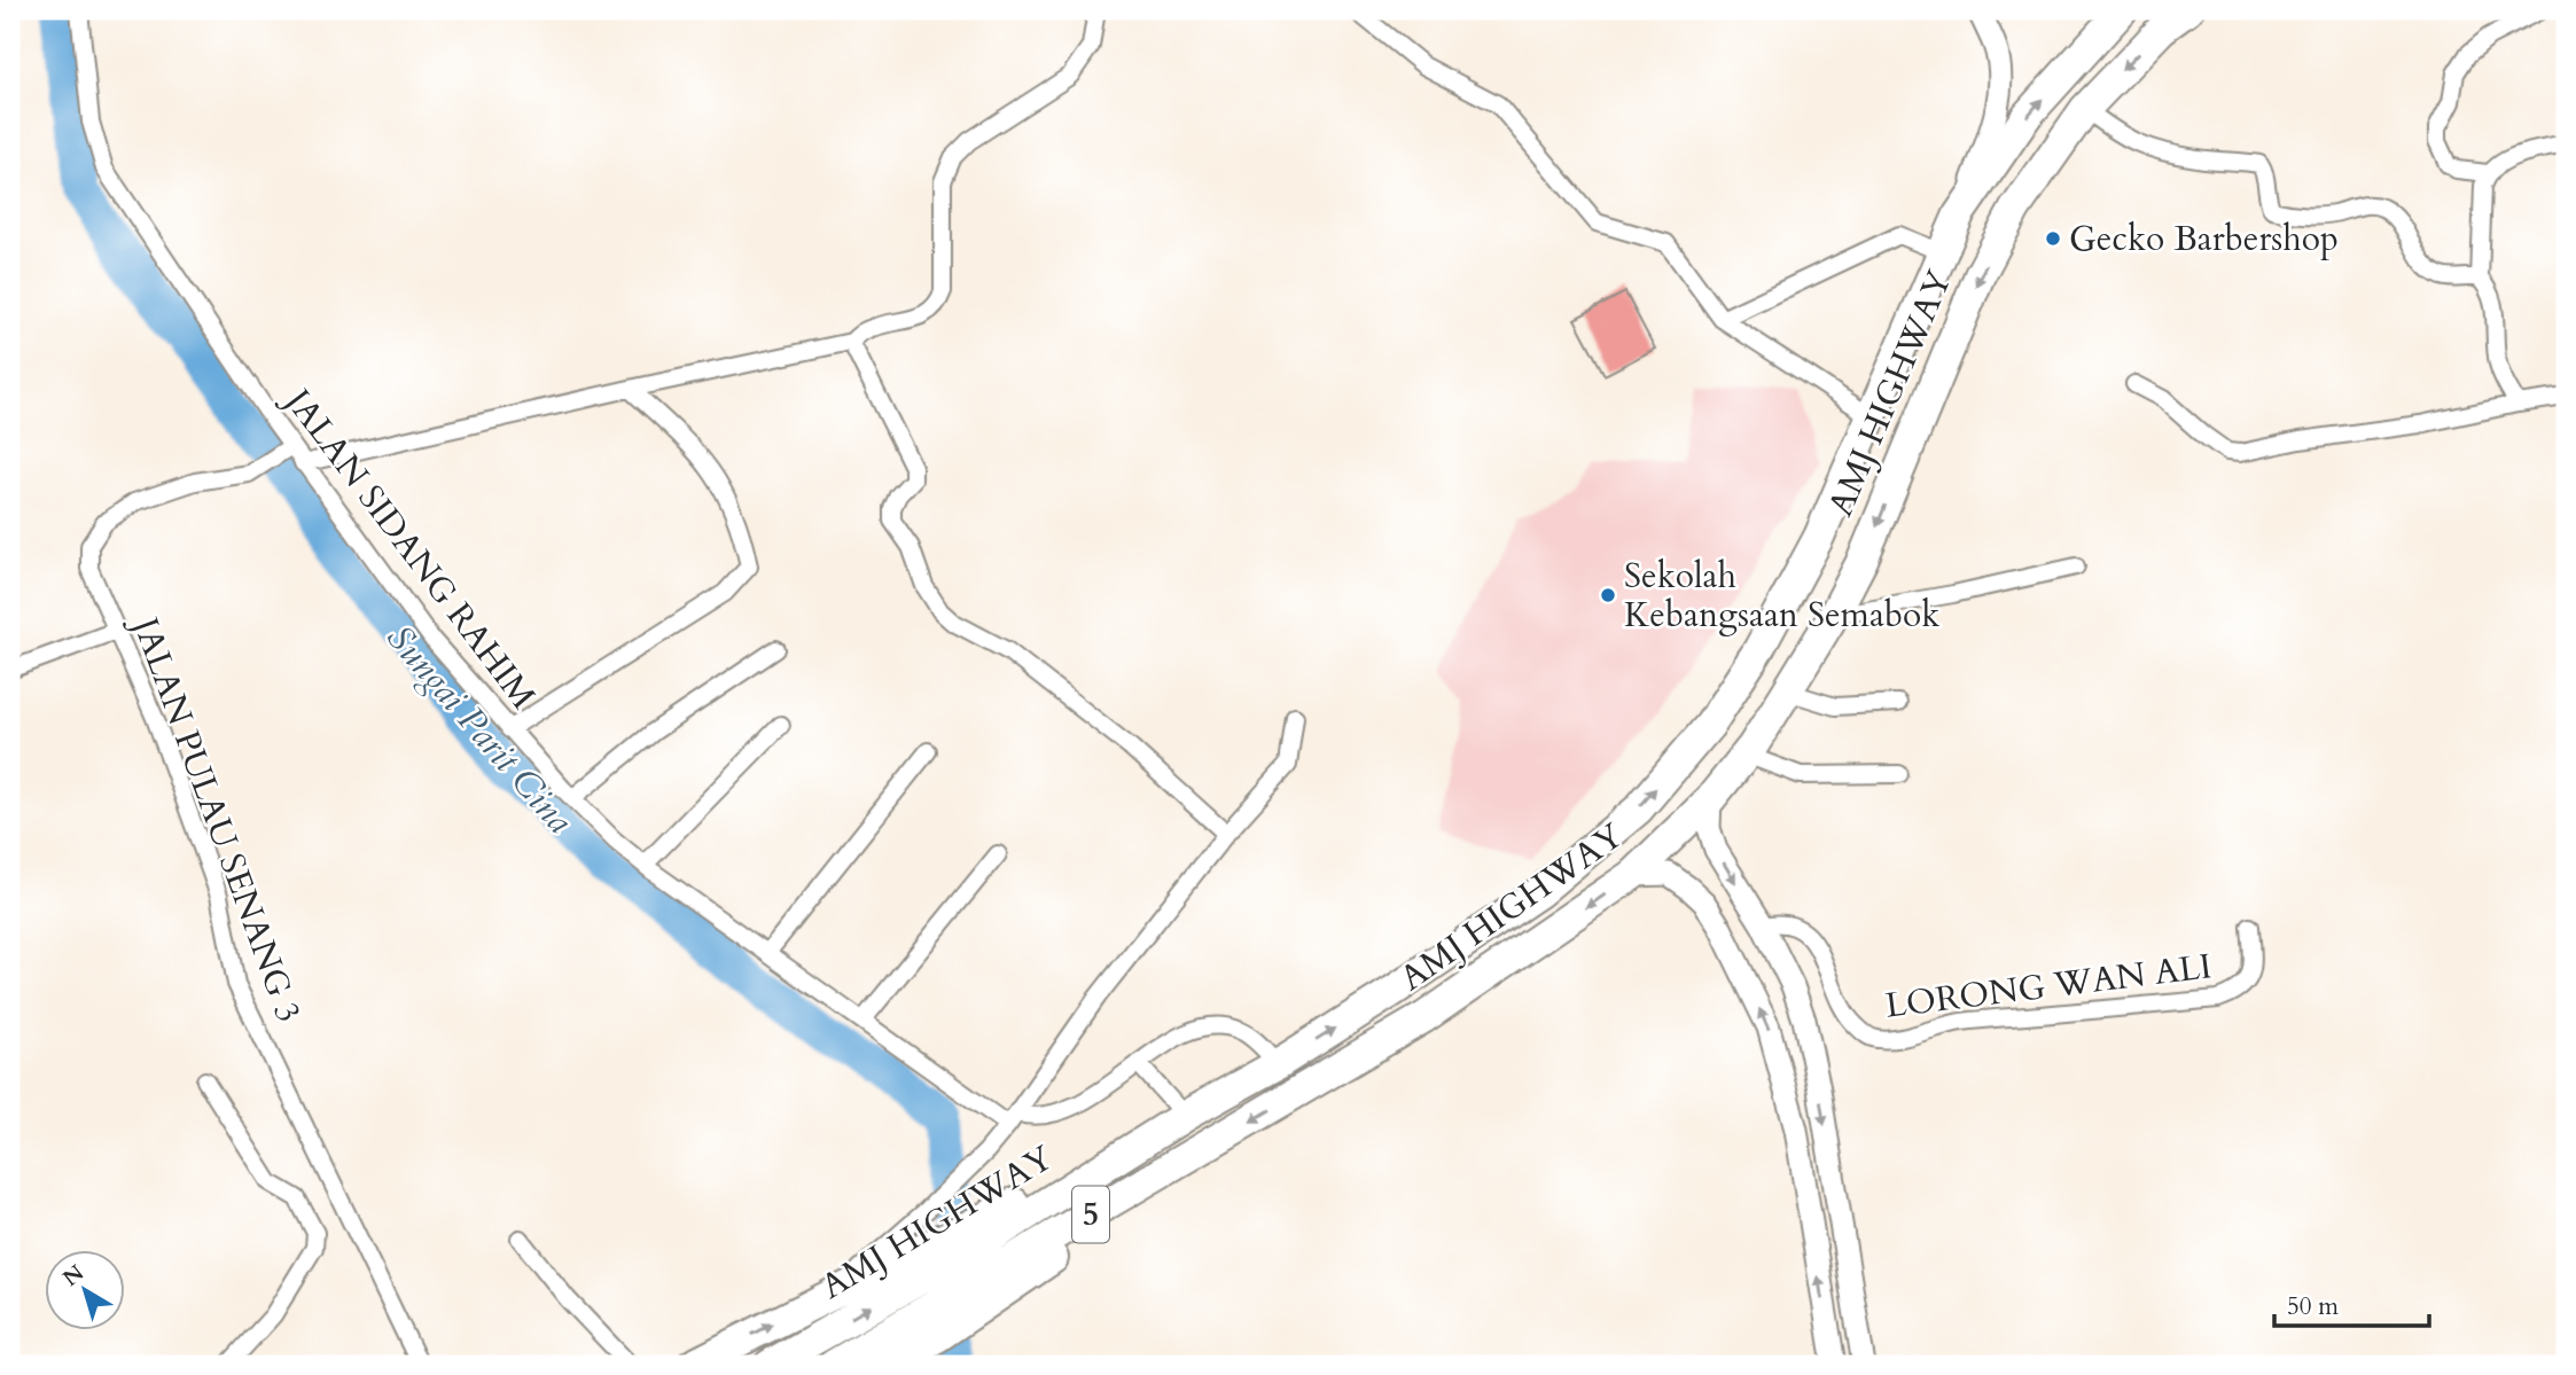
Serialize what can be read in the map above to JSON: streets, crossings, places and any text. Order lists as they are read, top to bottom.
{
  "streets": {
    "highway": ["AMJ HIGHWAY", "5"],
    "street": ["JALAN SIDANG RAHIM", "JALAN PULAU SENANG 3", "LORONG WAN ALI"]
  },
  "crossings": [
    ["JALAN SIDANG RAHIM", "JALAN PULAU SENANG 3"]
  ],
  "water": ["Sungai Parit Cina"],
  "places": ["Gecko Barbershop", "Sekolah Kebangsaan Semabok"],
  "scale_bar": "50 m",
  "north": "top left"
}
